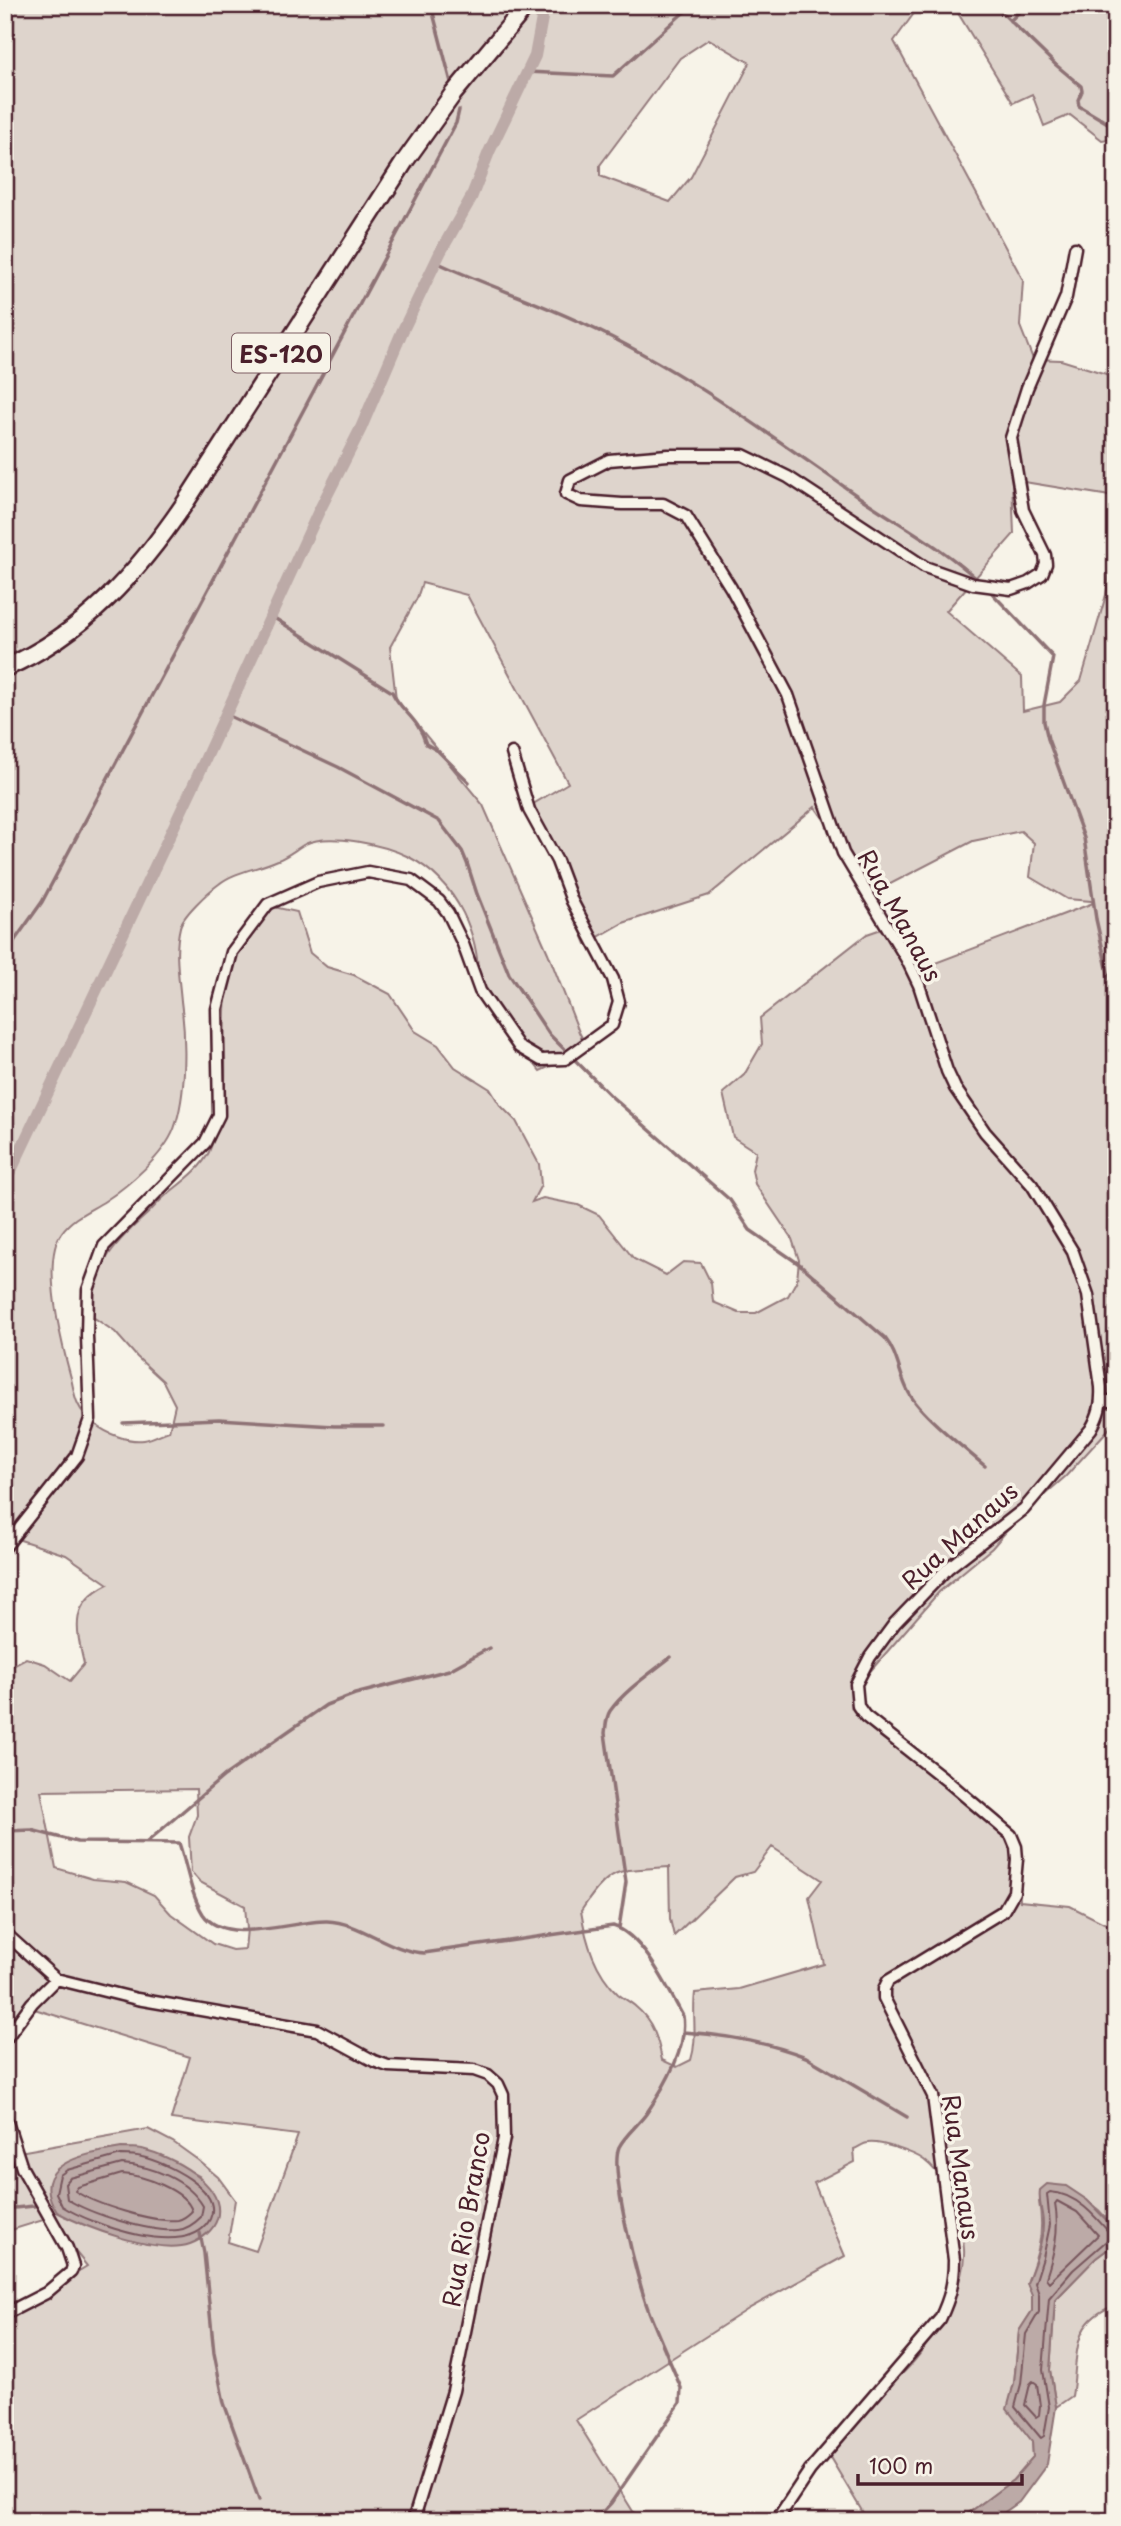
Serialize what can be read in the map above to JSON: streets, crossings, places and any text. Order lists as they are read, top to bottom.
{
  "streets": {
    "main road": ["ES-120"],
    "street": ["Rua Manaus", "Rua Rio Branco"]
  },
  "scale_bar": "100 m"
}
